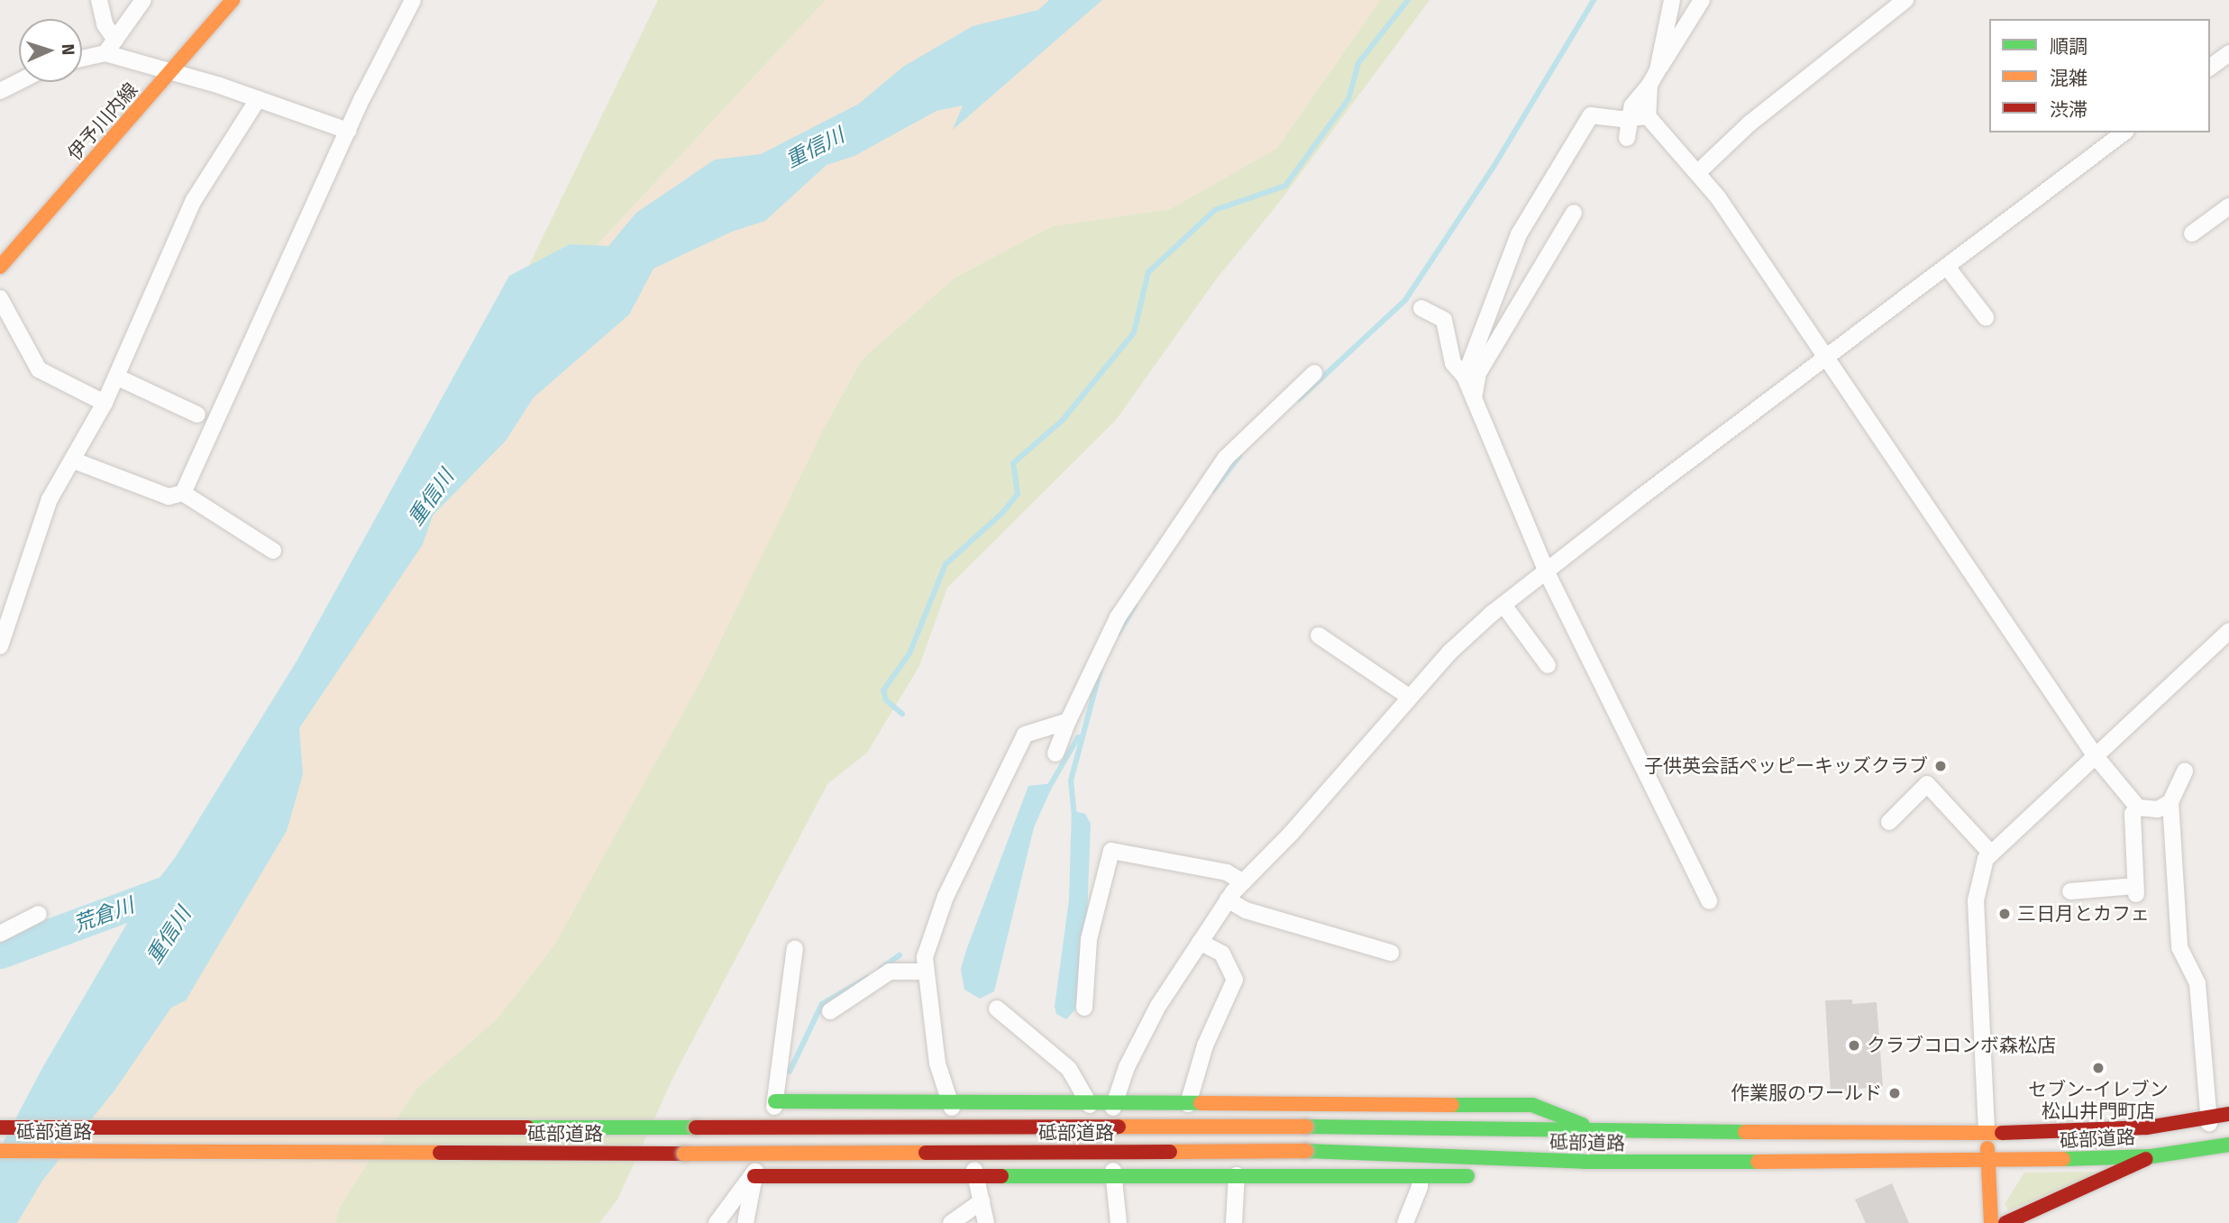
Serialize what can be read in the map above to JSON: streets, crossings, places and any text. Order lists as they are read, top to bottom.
{
  "streets": {
    "main road": ["伊予川内線", "砥部道路"]
  },
  "water": ["重信川", "荒倉川"],
  "places": [
    "子供英会話ペッピーキッズクラブ",
    "三日月とカフェ",
    "クラブコロンボ森松店",
    "セブン-イレブン 松山井門町店",
    "作業服のワールド"
  ],
  "legend": ["順調", "混雑", "渋滞"],
  "north": "right"
}
